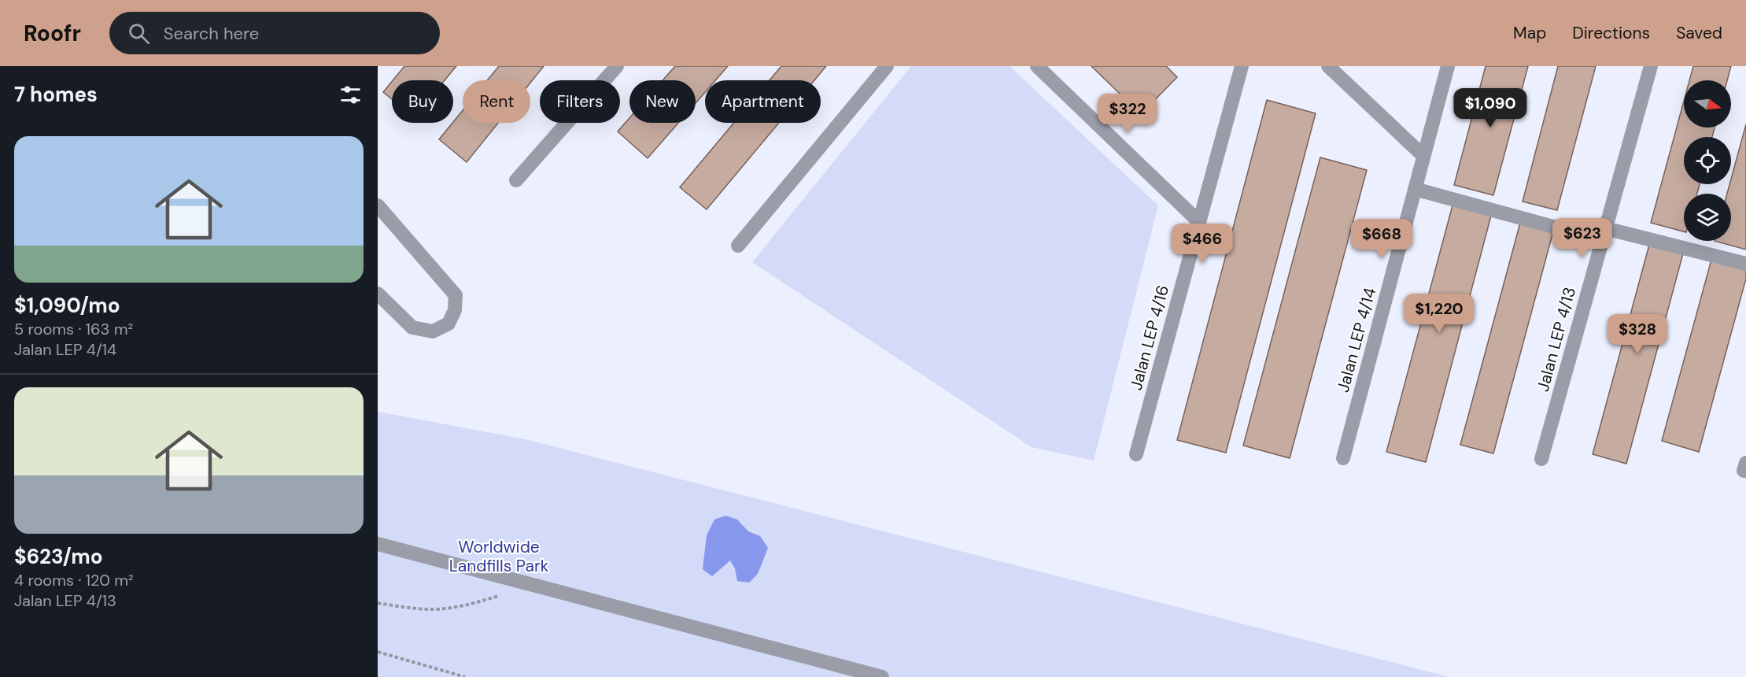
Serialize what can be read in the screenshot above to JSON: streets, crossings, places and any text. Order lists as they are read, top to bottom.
{
  "streets": {
    "street": ["Jalan LEP 4/16", "Jalan LEP 4/13", "Jalan LEP 4/14"]
  },
  "parks": ["Worldwide Landfills Park"],
  "north": "right",
  "page": {
    "header": "Roofr",
    "search": "Search here",
    "nav": ["Map", "Directions", "Saved"],
    "heading": "7 homes",
    "chip": [
      "Buy",
      "Rent",
      "Filters",
      "New",
      "Apartment"
    ],
    "price": [
      "$1,090",
      "$322",
      "$623",
      "$668",
      "$466",
      "$1,220",
      "$328"
    ],
    "list": [
      {
        "name": "$1,090/mo",
        "note": "5 rooms · 163 m² · Jalan LEP 4/14"
      },
      {
        "name": "$623/mo",
        "note": "4 rooms · 120 m² · Jalan LEP 4/13"
      }
    ]
  }
}
